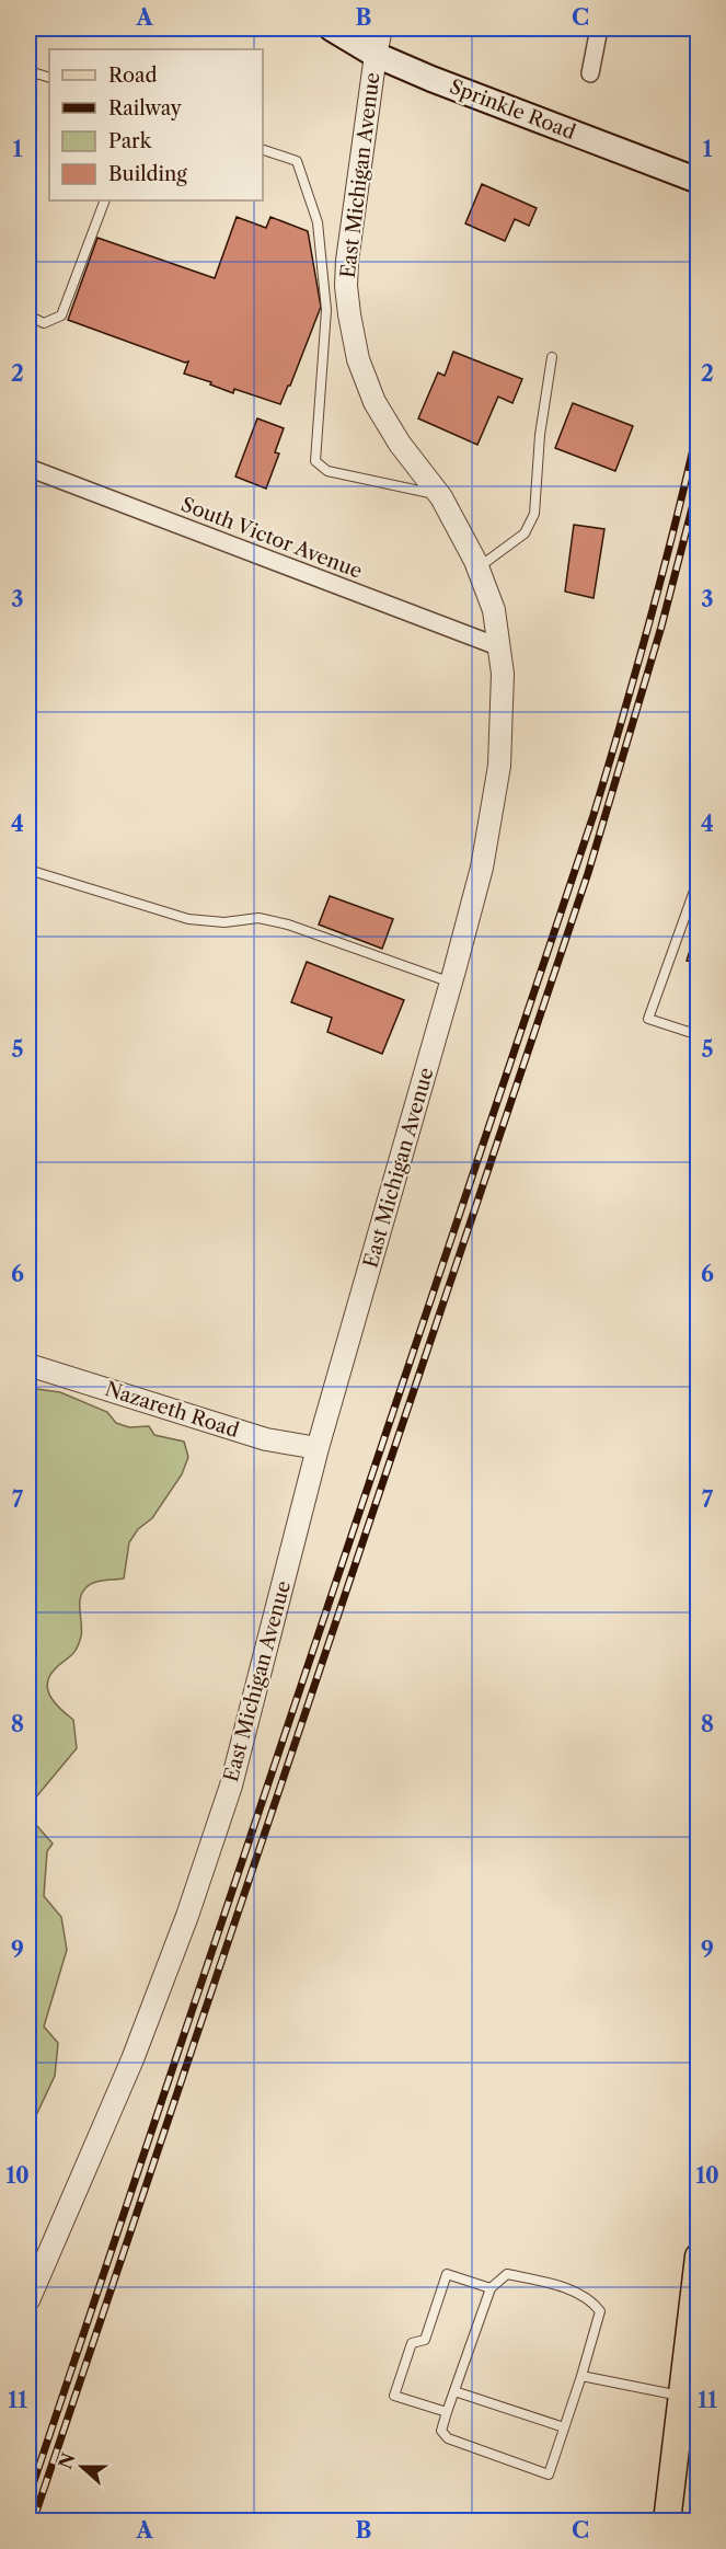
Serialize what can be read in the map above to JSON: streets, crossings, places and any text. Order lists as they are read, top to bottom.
{
  "streets": {
    "main road": ["Sprinkle Road"],
    "street": ["East Michigan Avenue", "South Victor Avenue", "Nazareth Road"]
  },
  "crossings": [
    ["Sprinkle Road", "East Michigan Avenue"],
    ["East Michigan Avenue", "South Victor Avenue"],
    ["East Michigan Avenue", "Nazareth Road"]
  ],
  "legend": [
    "Road",
    "Railway",
    "Park",
    "Building"
  ],
  "north": "left",
  "grid": {
    "columns": ["A", "B", "C"],
    "rows": [
      "1",
      "2",
      "3",
      "4",
      "5",
      "6",
      "7",
      "8",
      "9",
      "10",
      "11"
    ]
  }
}
